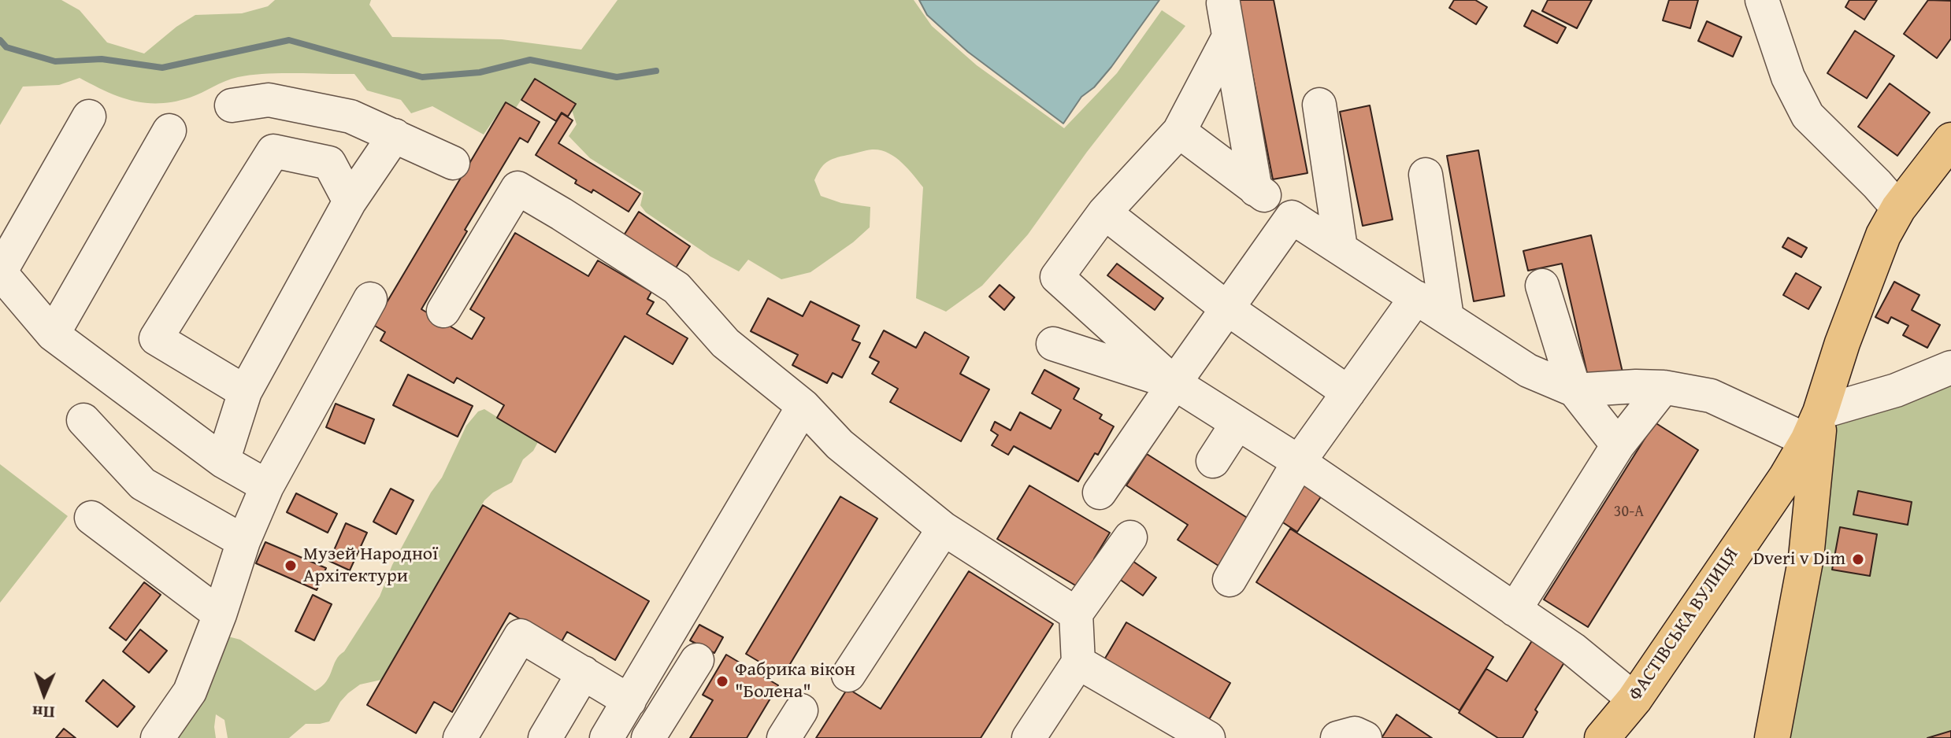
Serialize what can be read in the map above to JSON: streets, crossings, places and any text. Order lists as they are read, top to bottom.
{
  "streets": {
    "main road": ["ФАСТІВСЬКА ВУЛИЦЯ"]
  },
  "places": ["Dveri v Dim", "Музей Народної Архітектури", "Фабрика вікон \"Болена\""],
  "house_numbers": ["30-А"],
  "north": "bottom"
}
